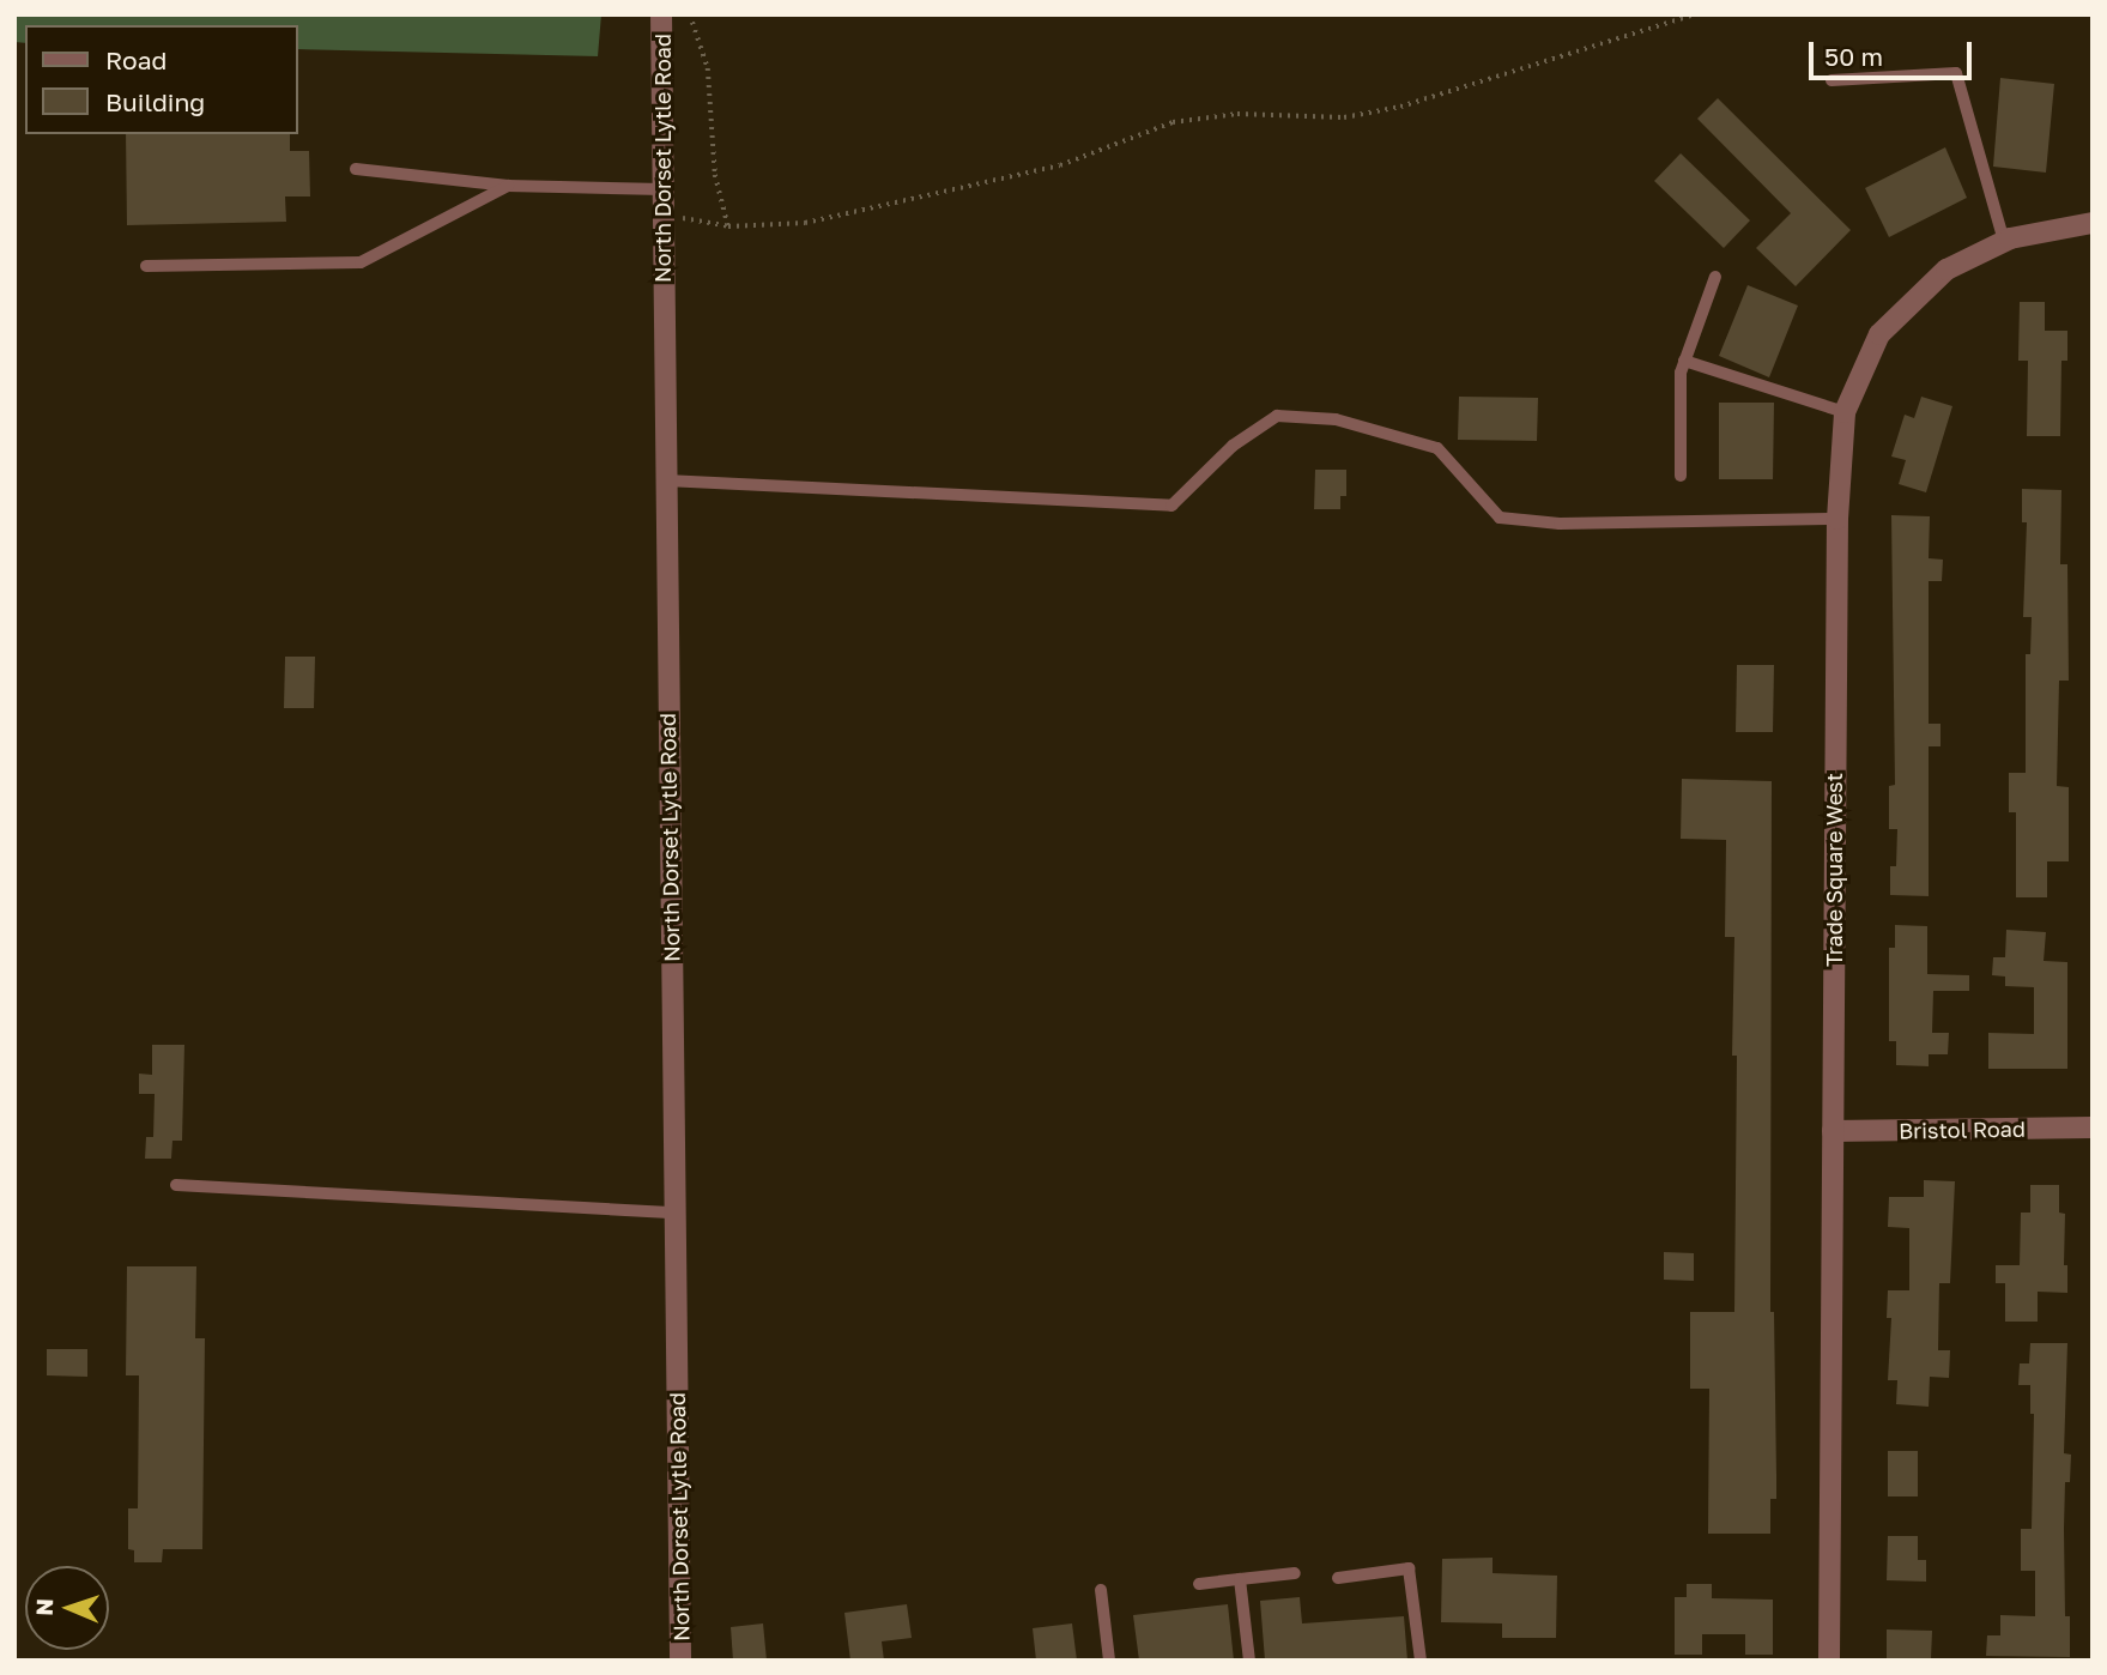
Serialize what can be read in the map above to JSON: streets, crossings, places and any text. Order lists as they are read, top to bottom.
{
  "streets": {
    "street": ["North Dorset Lytle Road", "Trade Square West", "Bristol Road"]
  },
  "crossings": [
    ["Trade Square West", "Bristol Road"]
  ],
  "legend": ["Road", "Building"],
  "scale_bar": "50 m",
  "north": "left"
}
